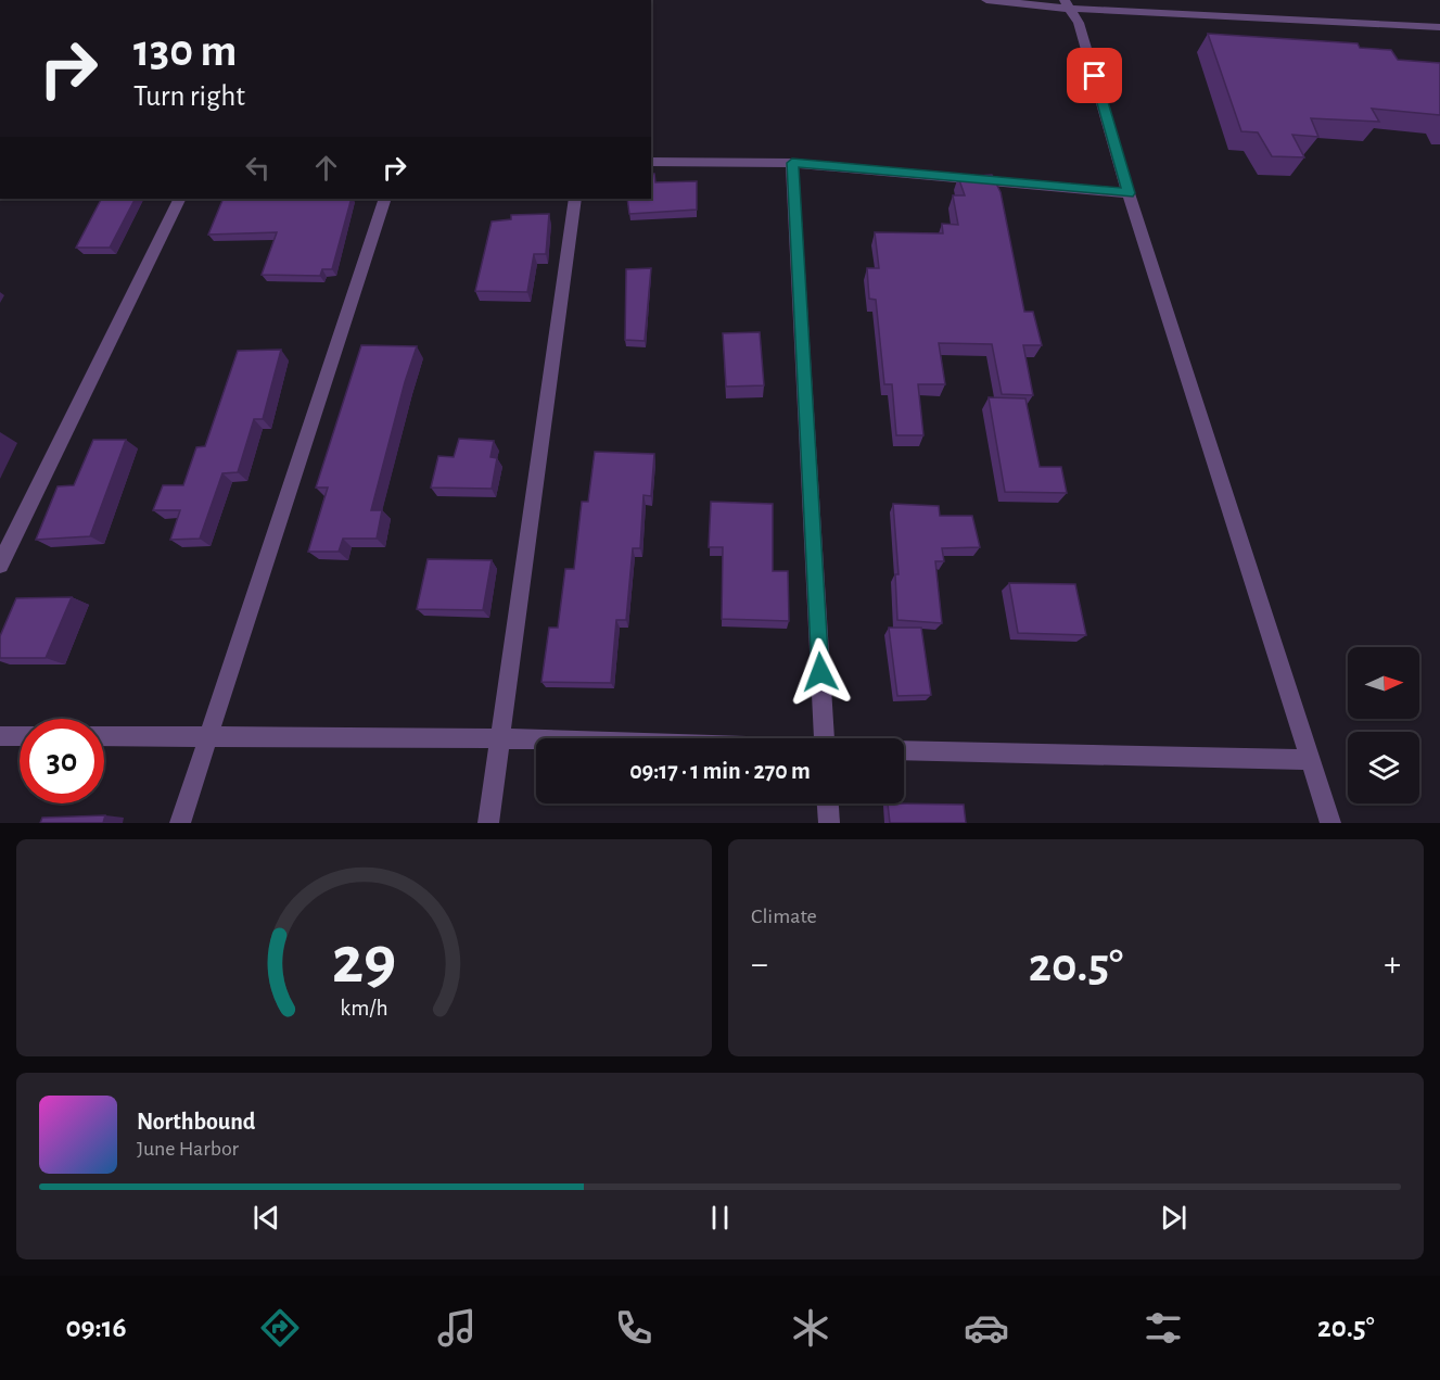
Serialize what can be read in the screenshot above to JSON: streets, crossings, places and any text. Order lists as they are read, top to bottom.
{
  "north": "right",
  "page": {
    "turn": ["130 m", "Turn right"],
    "limit": "30",
    "trip": "09:17 · 1 min · 270 m",
    "tile": "Climate",
    "heat": ["−", "20.5°", "+"],
    "song": ["Northbound", "June Harbor"],
    "tabs": ["09:16", "20.5°"],
    "gauge": ["29", "km/h"]
  }
}
